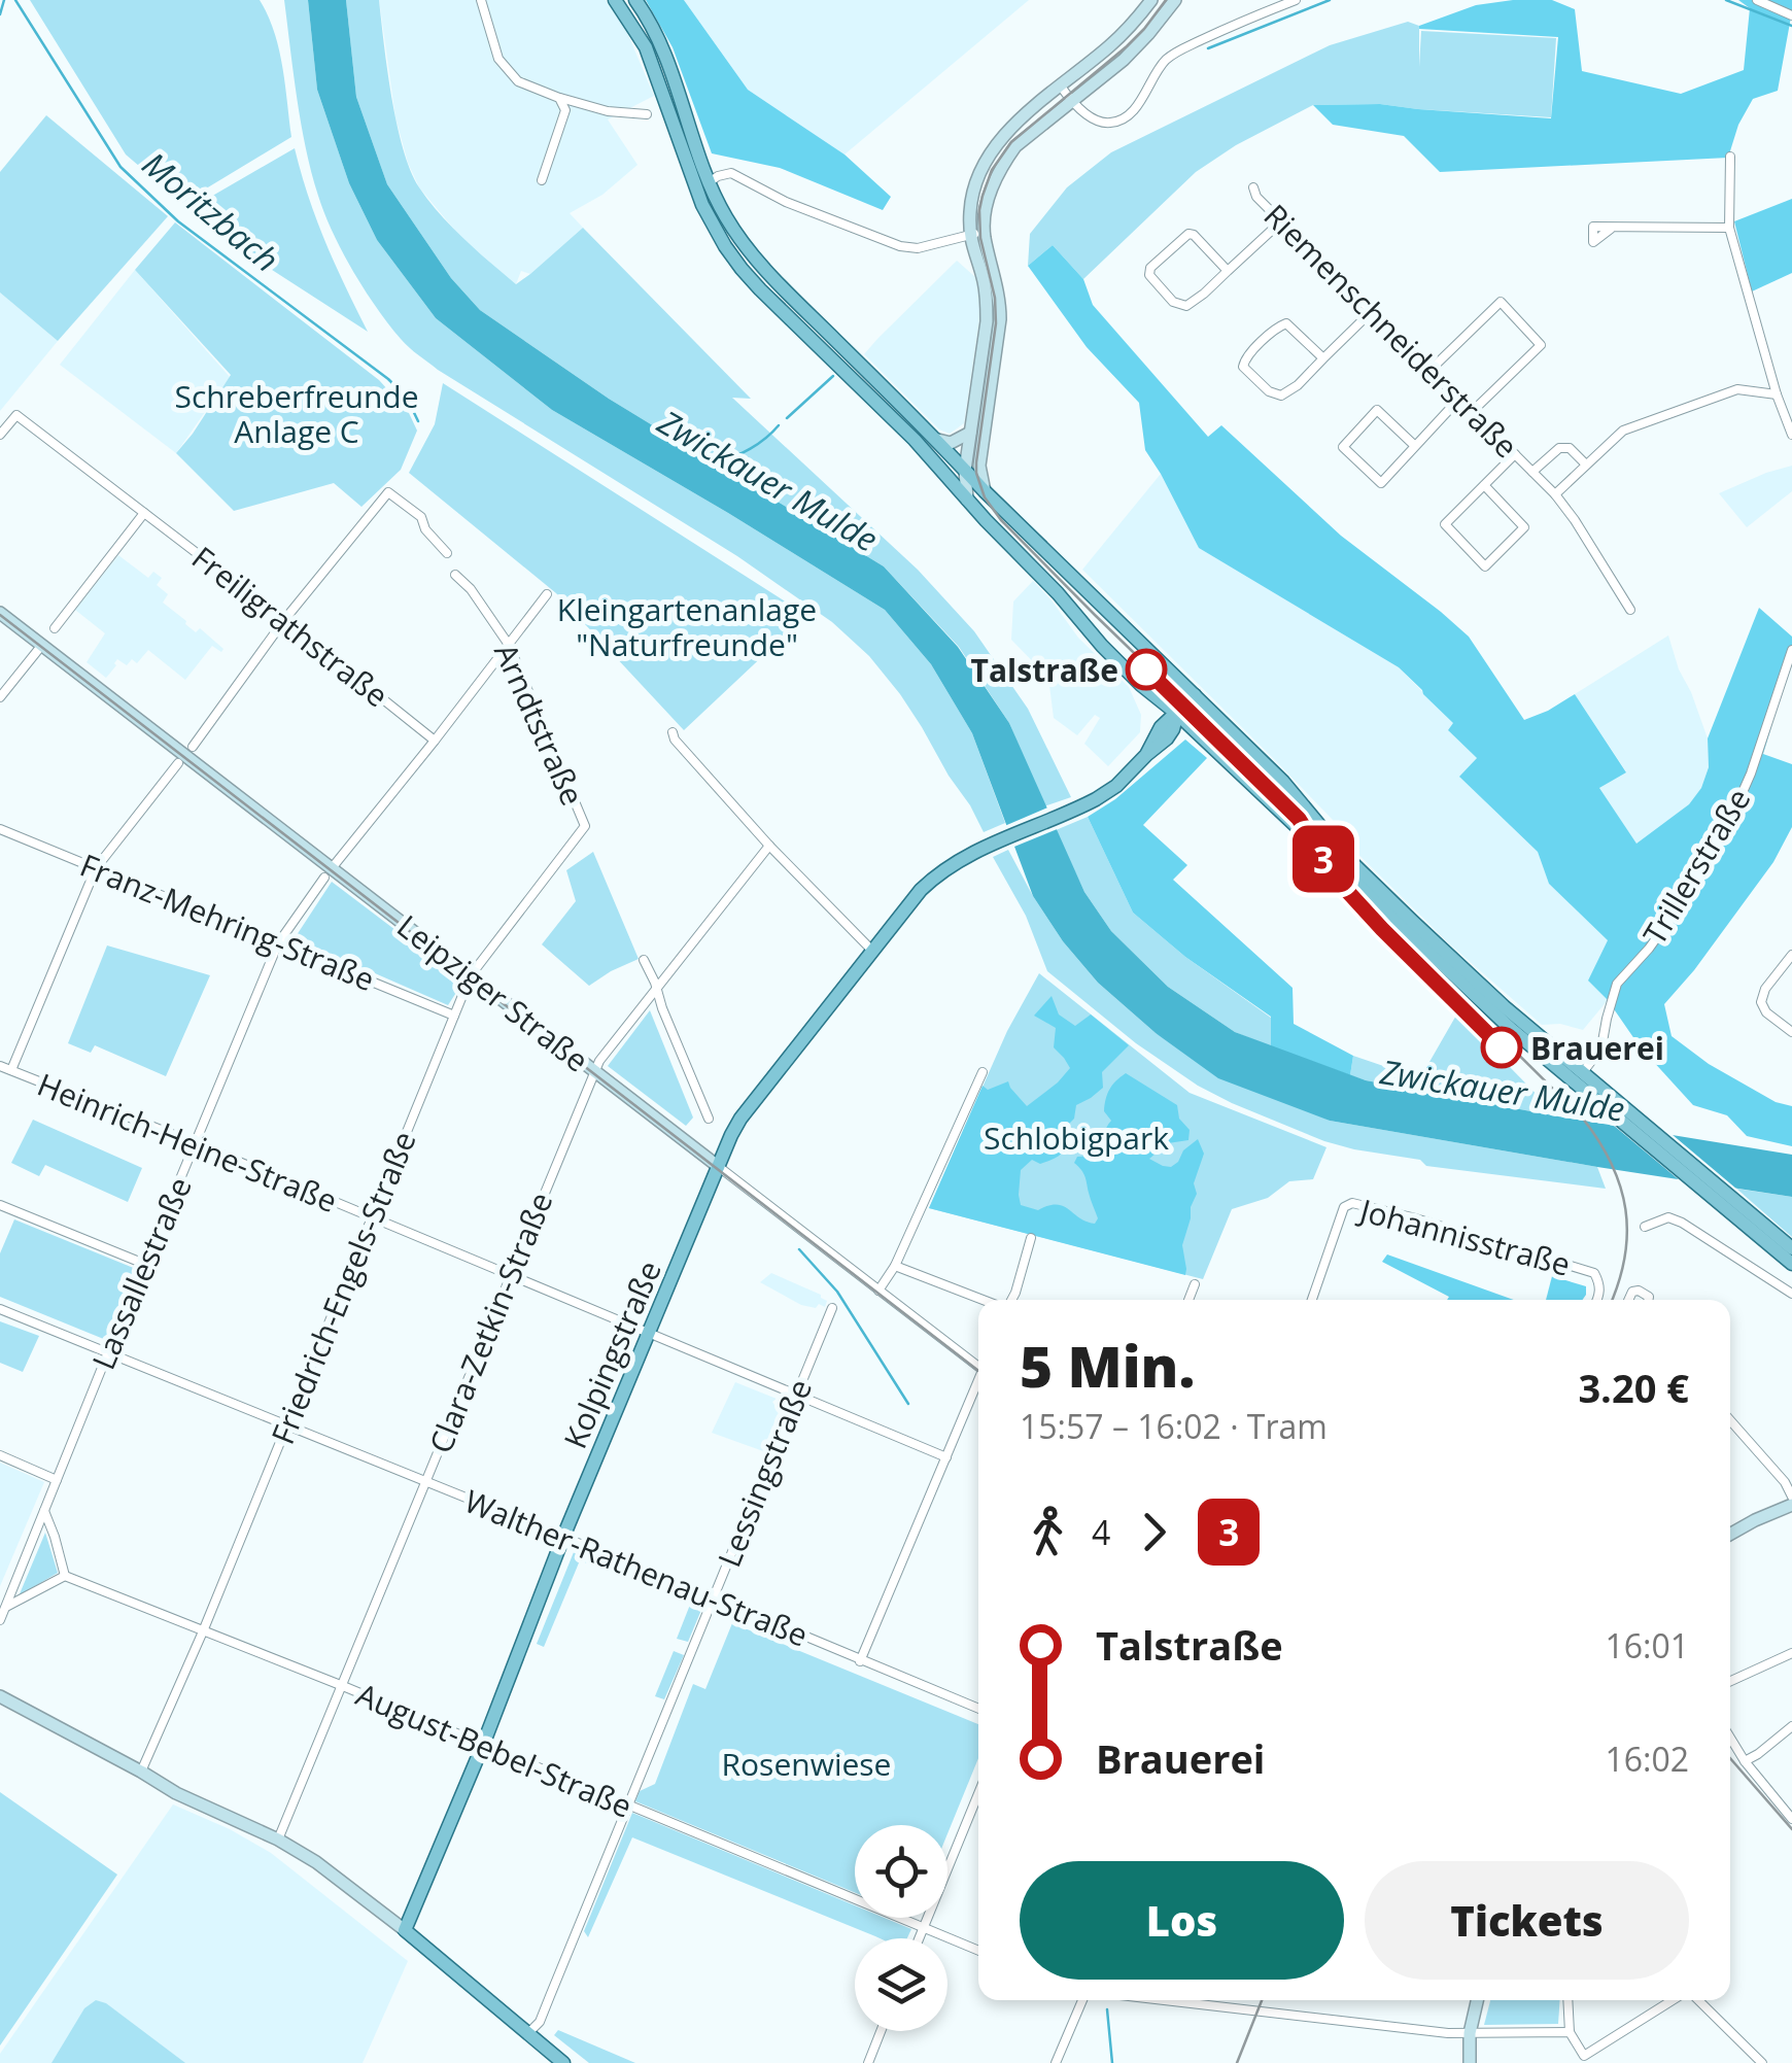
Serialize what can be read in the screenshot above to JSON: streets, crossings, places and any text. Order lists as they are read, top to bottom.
{
  "streets": {
    "main road": ["Kolpingstraße"],
    "street": [
      "Riemenschneiderstraße",
      "Freiligrathstraße",
      "Arndtstraße",
      "Trillerstraße",
      "Franz-Mehring-Straße",
      "Leipziger Straße",
      "Heinrich-Heine-Straße",
      "Johannisstraße",
      "Lassallestraße",
      "Friedrich-Engels-Straße",
      "Clara-Zetkin-Straße",
      "Lessingstraße",
      "Walther-Rathenau-Straße",
      "August-Bebel-Straße"
    ]
  },
  "crossings": [
    ["Freiligrathstraße", "Lassallestraße"],
    ["Arndtstraße", "Lassallestraße"],
    ["Arndtstraße", "Friedrich-Engels-Straße"],
    ["Franz-Mehring-Straße", "Lassallestraße"],
    ["Franz-Mehring-Straße", "Friedrich-Engels-Straße"],
    ["Leipziger Straße", "Lassallestraße"],
    ["Leipziger Straße", "Friedrich-Engels-Straße"],
    ["Leipziger Straße", "Clara-Zetkin-Straße"],
    ["Leipziger Straße", "Kolpingstraße"],
    ["Heinrich-Heine-Straße", "Lassallestraße"],
    ["Heinrich-Heine-Straße", "Friedrich-Engels-Straße"],
    ["Heinrich-Heine-Straße", "Clara-Zetkin-Straße"],
    ["Heinrich-Heine-Straße", "Kolpingstraße"],
    ["Heinrich-Heine-Straße", "Lessingstraße"],
    ["Lassallestraße", "Walther-Rathenau-Straße"],
    ["Friedrich-Engels-Straße", "Walther-Rathenau-Straße"],
    ["Friedrich-Engels-Straße", "August-Bebel-Straße"],
    ["Clara-Zetkin-Straße", "Walther-Rathenau-Straße"],
    ["Clara-Zetkin-Straße", "August-Bebel-Straße"],
    ["Kolpingstraße", "Walther-Rathenau-Straße"],
    ["Kolpingstraße", "August-Bebel-Straße"],
    ["Lessingstraße", "Walther-Rathenau-Straße"],
    ["Lessingstraße", "August-Bebel-Straße"]
  ],
  "water": ["Moritzbach", "Zwickauer Mulde"],
  "parks": [
    "Schreberfreunde Anlage C",
    "Kleingartenanlage \"Naturfreunde\"",
    "Schlobigpark",
    "Rosenwiese"
  ],
  "places": ["Talstraße", "Brauerei"],
  "lines": ["tram line 3"],
  "page": {
    "on_map": "3",
    "heading": ["5 Min.", "15:57 – 16:02 · Tram", "3.20 €"],
    "legs": ["4", "3"],
    "list": [
      {
        "name": "Talstraße",
        "value": "16:01"
      },
      {
        "name": "Brauerei",
        "value": "16:02"
      }
    ],
    "buttons": ["Los", "Tickets"]
  }
}
